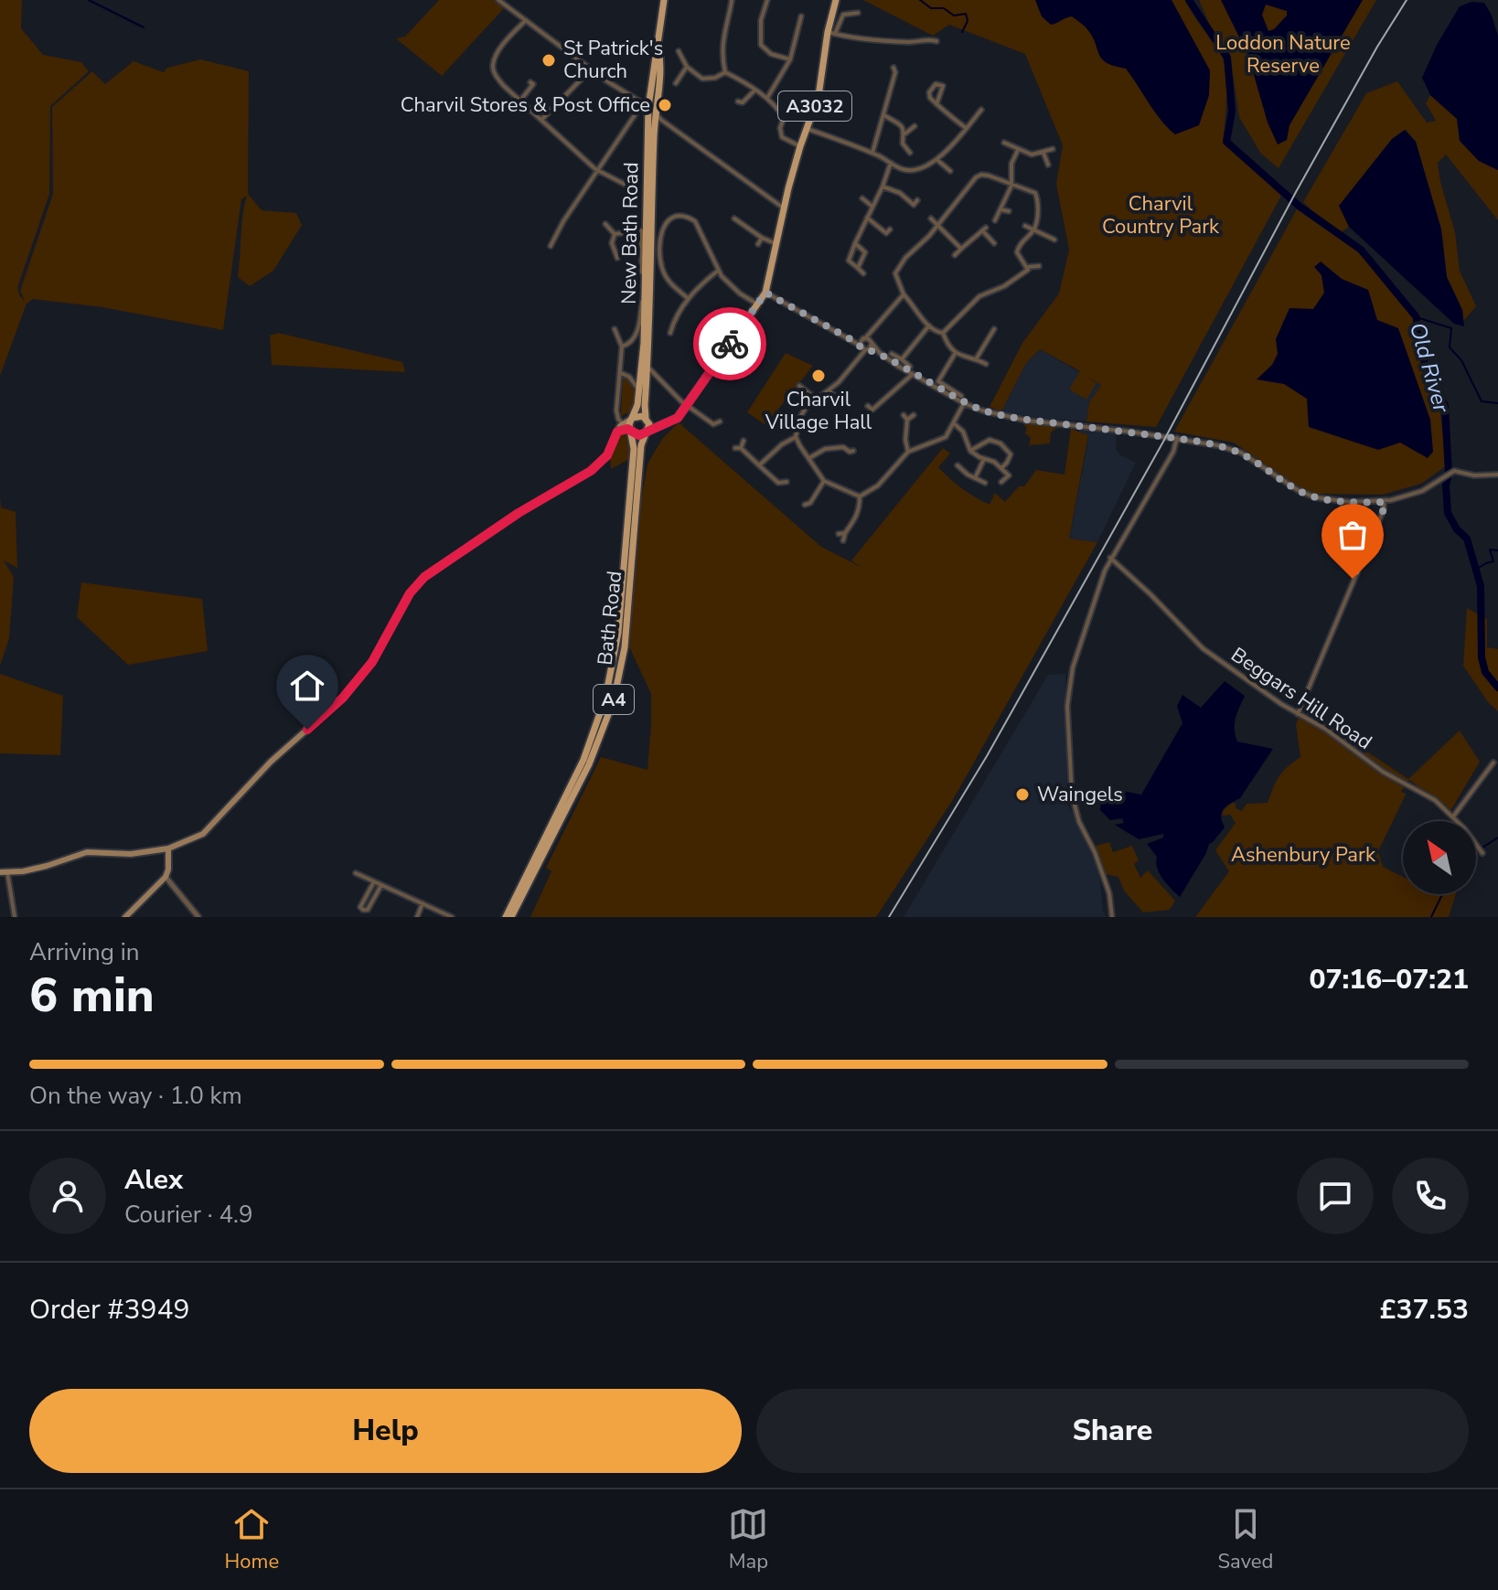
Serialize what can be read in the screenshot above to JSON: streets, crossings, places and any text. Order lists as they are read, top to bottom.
{
  "streets": {
    "main road": [
      "A3032",
      "New Bath Road",
      "Bath Road",
      "A4"
    ],
    "street": ["Beggars Hill Road"]
  },
  "crossings": [
    ["A3032", "New Bath Road"],
    ["A3032", "Bath Road"],
    ["New Bath Road", "Bath Road"]
  ],
  "water": ["Old River"],
  "parks": ["Loddon Nature Reserve", "Charvil Country Park", "Ashenbury Park"],
  "places": [
    "St Patrick's Church",
    "Charvil Stores & Post Office",
    "Charvil Village Hall",
    "Waingels"
  ],
  "north": "top left",
  "page": {
    "heading": ["6 min", "Arriving in", "07:16–07:21"],
    "panel": [
      "Alex",
      "Courier · 4.9",
      "Order #3949",
      "£37.53"
    ],
    "bar": "On the way · 1.0 km",
    "buttons": ["Help", "Share"],
    "tabs": ["Home", "Map", "Saved"]
  }
}
